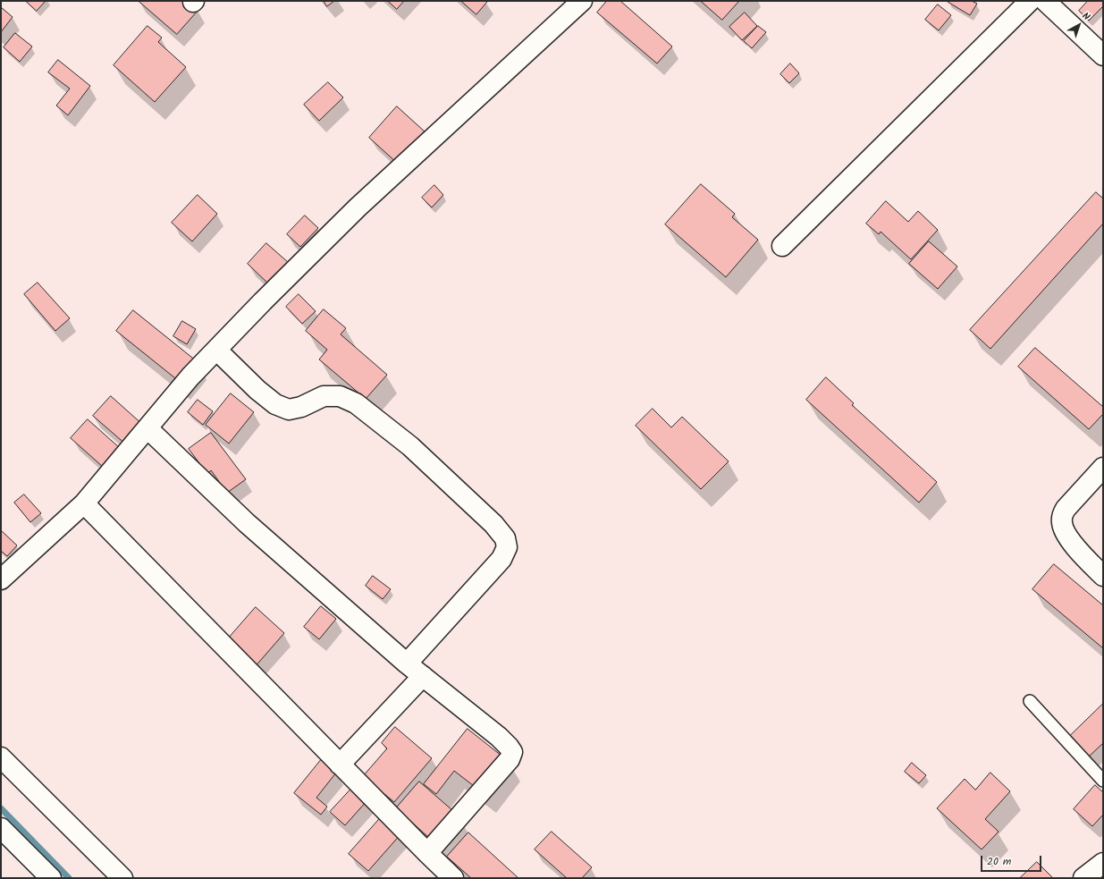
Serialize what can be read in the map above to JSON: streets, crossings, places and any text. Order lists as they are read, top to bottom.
{
  "scale_bar": "20 m",
  "north": "top right"
}
